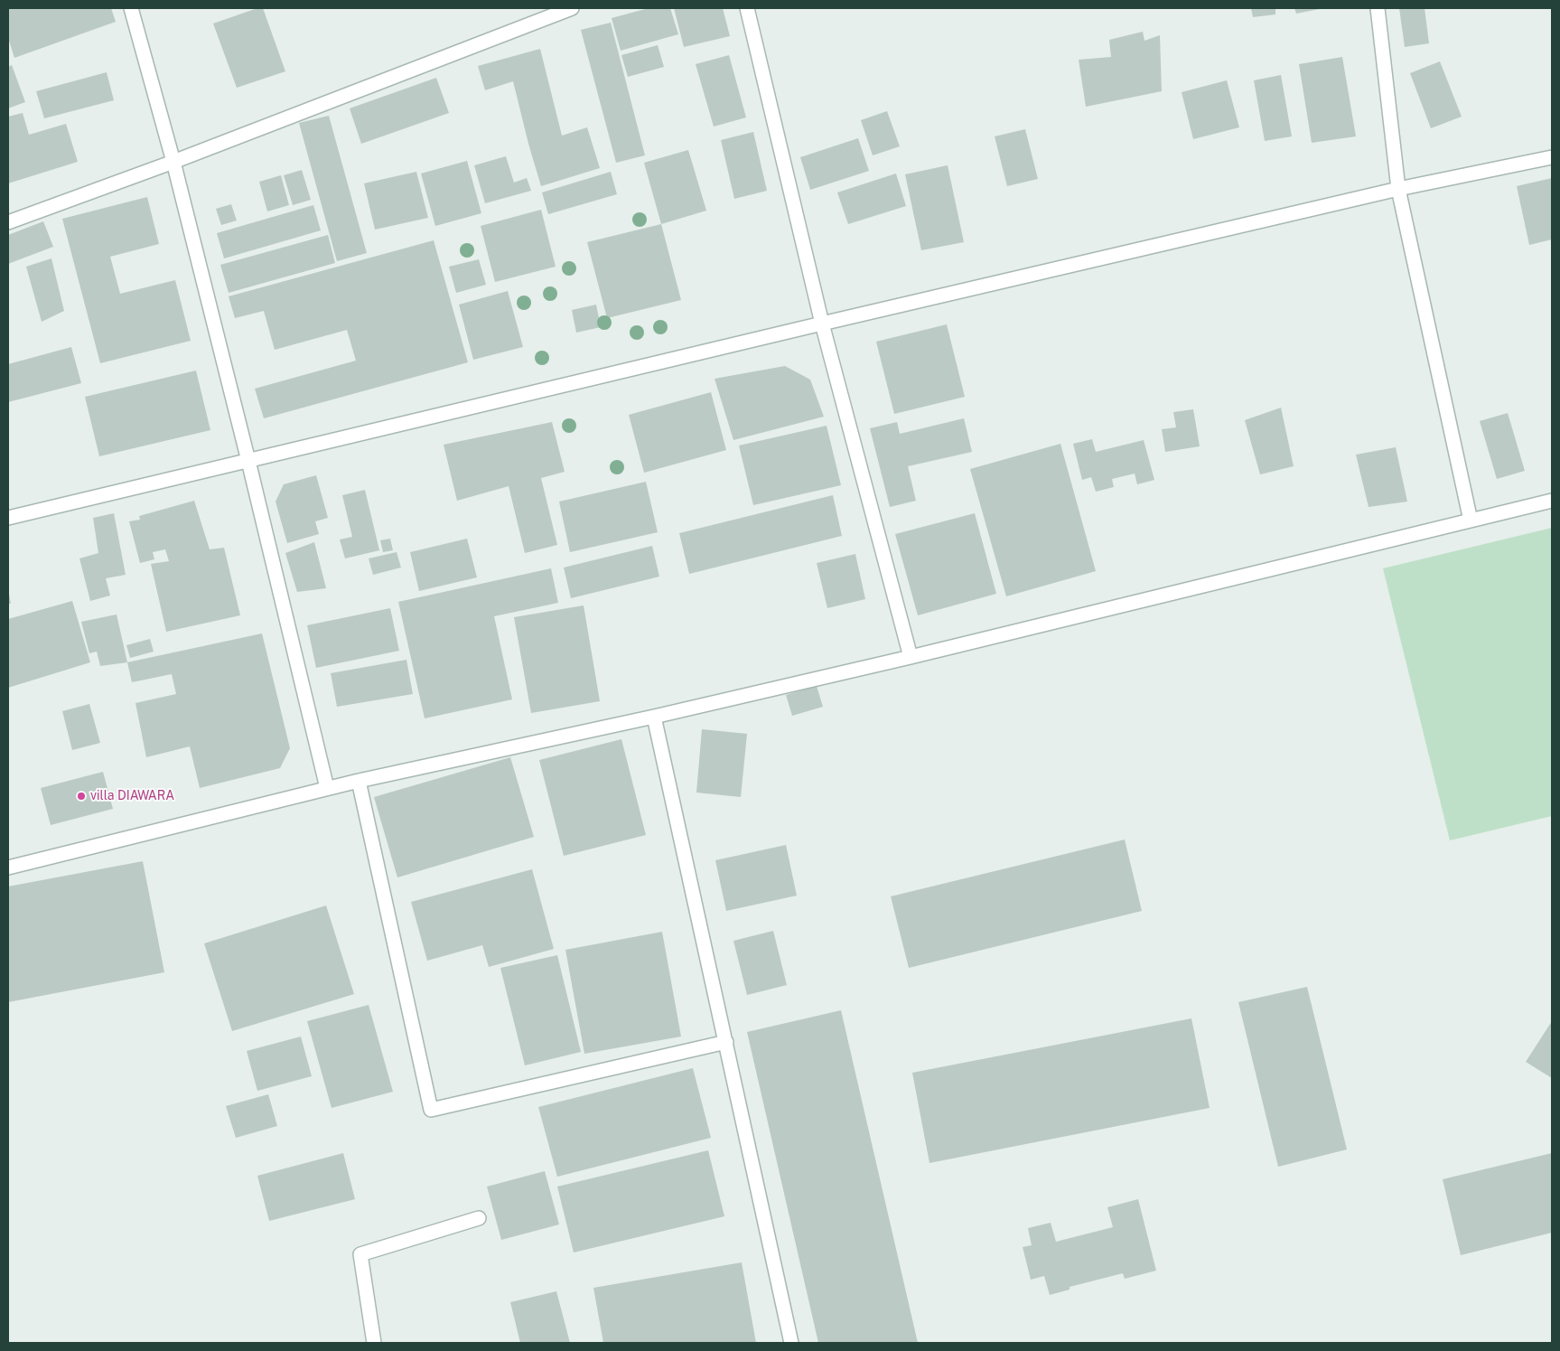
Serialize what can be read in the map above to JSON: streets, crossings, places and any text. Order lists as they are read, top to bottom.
{
  "places": ["villa DIAWARA"]
}
